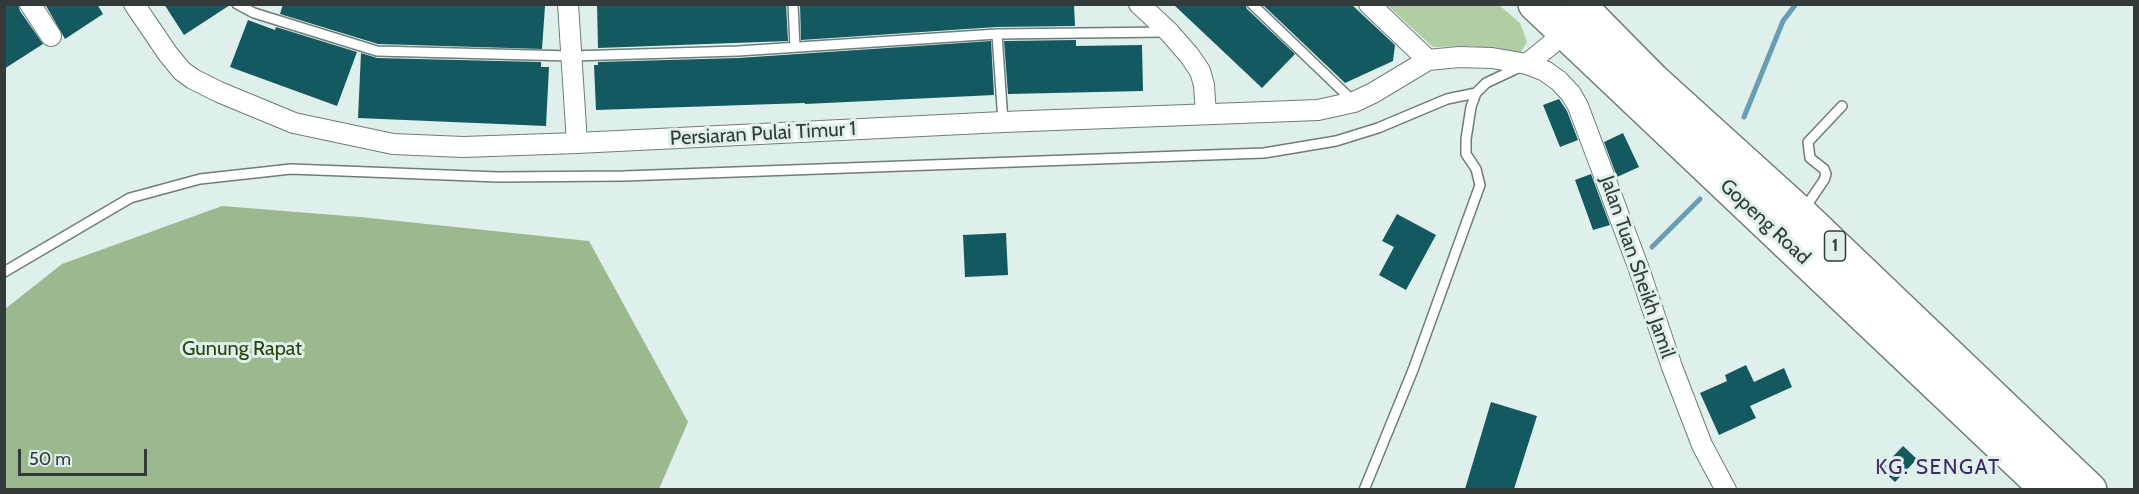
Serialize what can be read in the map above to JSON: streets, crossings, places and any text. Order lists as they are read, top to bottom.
{
  "streets": {
    "highway": ["Gopeng Road", "1"],
    "street": ["Persiaran Pulai Timur 1", "Jalan Tuan Sheikh Jamil"]
  },
  "crossings": [
    ["Persiaran Pulai Timur 1", "Jalan Tuan Sheikh Jamil"]
  ],
  "districts": ["KG. SENGAT"],
  "parks": ["Gunung Rapat"],
  "scale_bar": "50 m"
}
